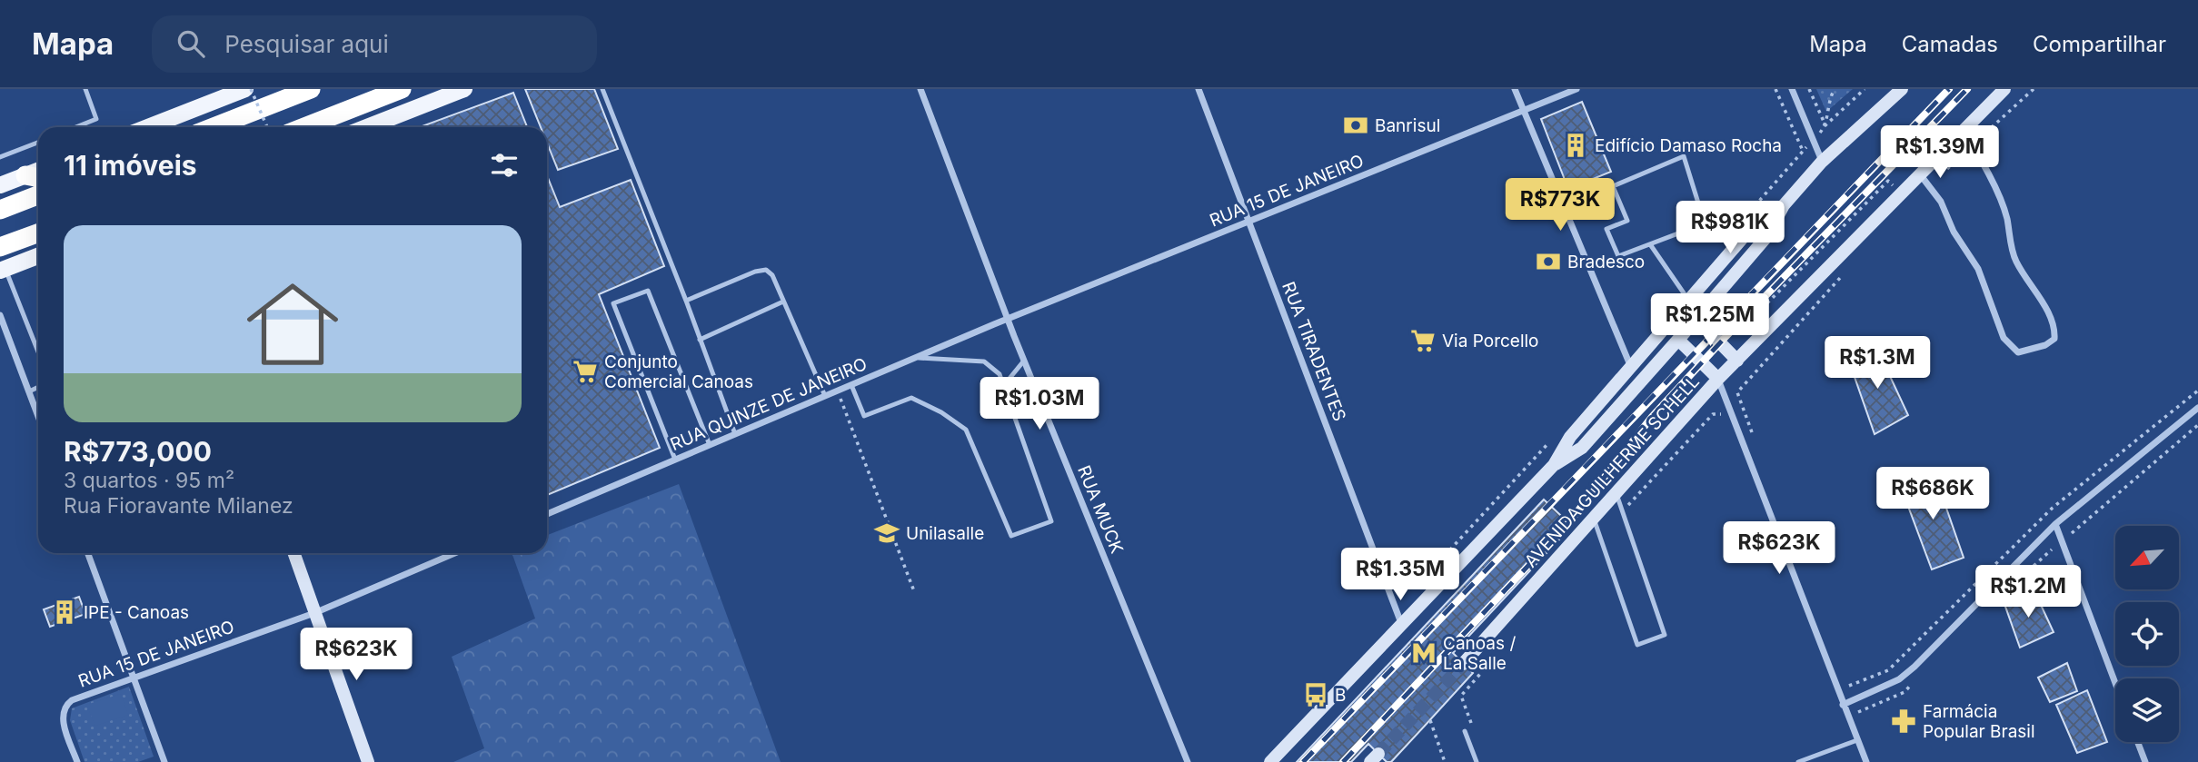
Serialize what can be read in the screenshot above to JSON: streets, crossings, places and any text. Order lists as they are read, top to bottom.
{
  "streets": {
    "main road": ["AVENIDA GUILHERME SCHELL"],
    "street": [
      "RUA 15 DE JANEIRO",
      "RUA TIRADENTES",
      "RUA QUINZE DE JANEIRO",
      "RUA MUCK"
    ]
  },
  "crossings": [
    ["RUA 15 DE JANEIRO", "RUA TIRADENTES"],
    ["RUA 15 DE JANEIRO", "RUA QUINZE DE JANEIRO"],
    ["RUA 15 DE JANEIRO", "RUA MUCK"],
    ["RUA QUINZE DE JANEIRO", "RUA MUCK"]
  ],
  "places": {
    "bank": ["Banrisul", "Bradesco"],
    "building": ["Edifício Damaso Rocha", "IPE - Canoas"],
    "supermarket": ["Via Porcello", "Conjunto Comercial Canoas"],
    "school or university": ["Unilasalle"],
    "metro station": ["Canoas / La Salle"],
    "bus stop": ["B"],
    "pharmacy": ["Farmácia Popular Brasil"]
  },
  "north": "bottom left",
  "page": {
    "header": "Mapa",
    "search": "Pesquisar aqui",
    "nav": ["Mapa", "Camadas", "Compartilhar"],
    "price": [
      "R$1.39M",
      "R$773K",
      "R$981K",
      "R$1.25M",
      "R$1.3M",
      "R$1.03M",
      "R$686K",
      "R$623K",
      "R$1.35M",
      "R$1.2M",
      "R$623K"
    ],
    "heading": "11 imóveis",
    "list": [
      {
        "name": "R$773,000",
        "note": "3 quartos · 95 m² · Rua Fioravante Milanez"
      }
    ]
  }
}
